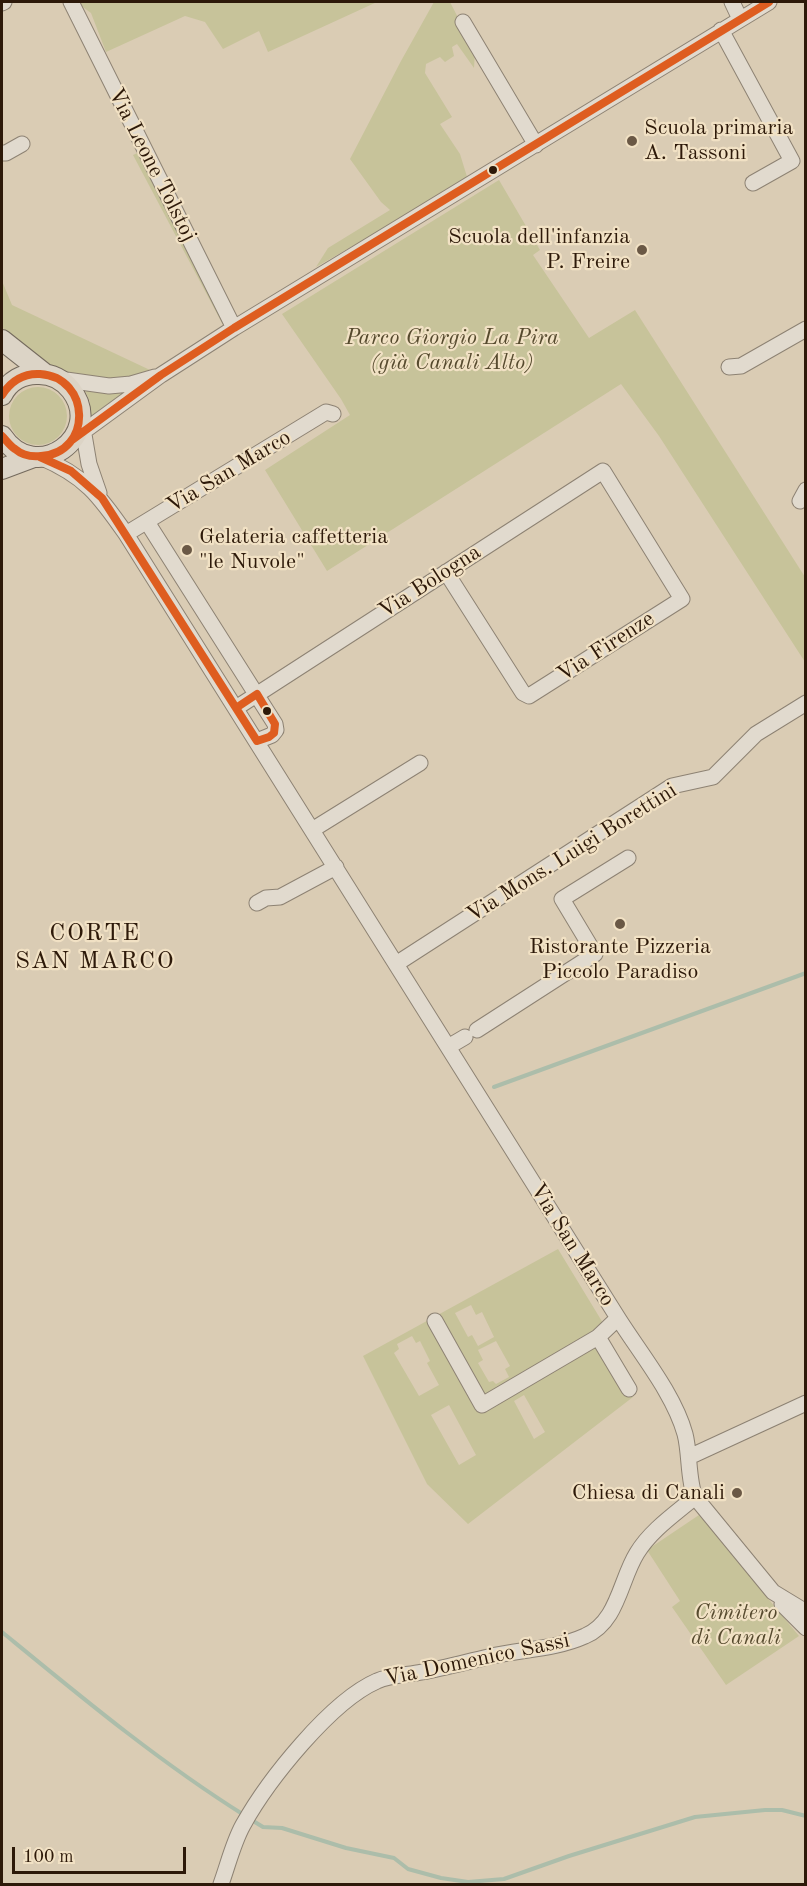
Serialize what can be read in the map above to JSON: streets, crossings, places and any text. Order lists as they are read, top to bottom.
{
  "streets": {
    "street": [
      "Via Leone Tolstoj",
      "Via San Marco",
      "Via Bologna",
      "Via Firenze",
      "Via Mons. Luigi Borettini",
      "Via Domenico Sassi"
    ]
  },
  "crossings": [
    ["Via San Marco", "Via Bologna"],
    ["Via San Marco", "Via Mons. Luigi Borettini"],
    ["Via San Marco", "Via Domenico Sassi"],
    ["Via Bologna", "Via Firenze"]
  ],
  "districts": ["CORTE SAN MARCO"],
  "parks": ["Parco Giorgio La Pira (già Canali Alto)", "Cimitero di Canali"],
  "places": [
    "Scuola primaria A. Tassoni",
    "Scuola dell'infanzia P. Freire",
    "Gelateria caffetteria \"le Nuvole\"",
    "Ristorante Pizzeria Piccolo Paradiso",
    "Chiesa di Canali"
  ],
  "scale_bar": "100 m"
}
